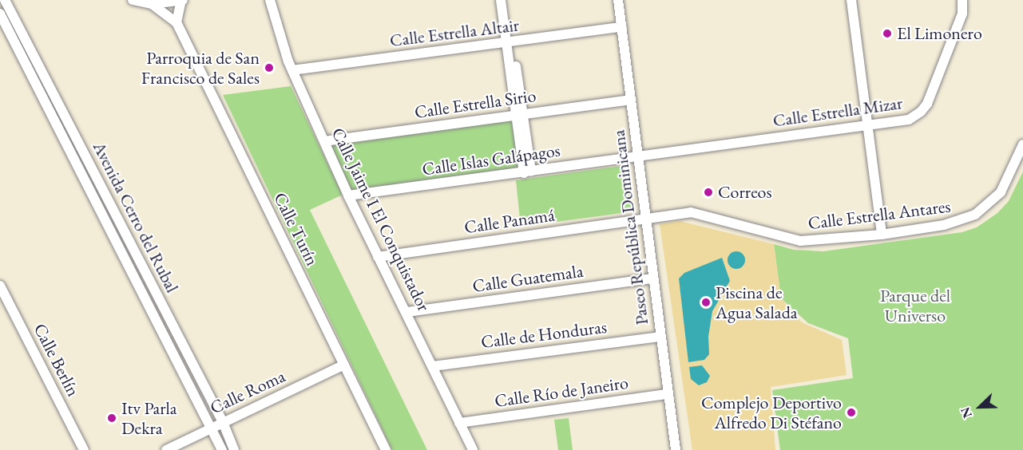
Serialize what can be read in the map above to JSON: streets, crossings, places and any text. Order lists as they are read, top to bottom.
{
  "streets": {
    "street": [
      "Calle Estrella Altair",
      "Calle Estrella Sirio",
      "Calle Estrella Mizar",
      "Calle Islas Galápagos",
      "Calle Estrella Antares",
      "Avenida Cerro del Rubal",
      "Calle Jaime I El Conquistador",
      "Calle Panamá",
      "Paseo República Dominicana",
      "Calle Turín",
      "Calle Guatemala",
      "Calle de Honduras",
      "Calle Berlín",
      "Calle Roma",
      "Calle Río de Janeiro"
    ]
  },
  "crossings": [
    ["Calle Estrella Altair", "Calle Jaime I El Conquistador"],
    ["Calle Estrella Altair", "Paseo República Dominicana"],
    ["Calle Estrella Sirio", "Calle Jaime I El Conquistador"],
    ["Calle Estrella Sirio", "Paseo República Dominicana"],
    ["Calle Estrella Mizar", "Calle Islas Galápagos"],
    ["Calle Estrella Mizar", "Paseo República Dominicana"],
    ["Calle Islas Galápagos", "Calle Jaime I El Conquistador"],
    ["Calle Islas Galápagos", "Paseo República Dominicana"],
    ["Calle Estrella Antares", "Calle Panamá"],
    ["Calle Estrella Antares", "Paseo República Dominicana"],
    ["Avenida Cerro del Rubal", "Calle Roma"],
    ["Calle Jaime I El Conquistador", "Calle Panamá"],
    ["Calle Jaime I El Conquistador", "Calle Guatemala"],
    ["Calle Jaime I El Conquistador", "Calle de Honduras"],
    ["Calle Jaime I El Conquistador", "Calle Río de Janeiro"],
    ["Calle Panamá", "Paseo República Dominicana"],
    ["Paseo República Dominicana", "Calle Guatemala"],
    ["Paseo República Dominicana", "Calle de Honduras"],
    ["Paseo República Dominicana", "Calle Río de Janeiro"],
    ["Calle Turín", "Calle Roma"]
  ],
  "parks": ["Parque del Universo"],
  "places": [
    "El Limonero",
    "Parroquia de San Francisco de Sales",
    "Correos",
    "Piscina de Agua Salada",
    "Complejo Deportivo Alfredo Di Stéfano",
    "Itv Parla Dekra"
  ],
  "north": "bottom left"
}
